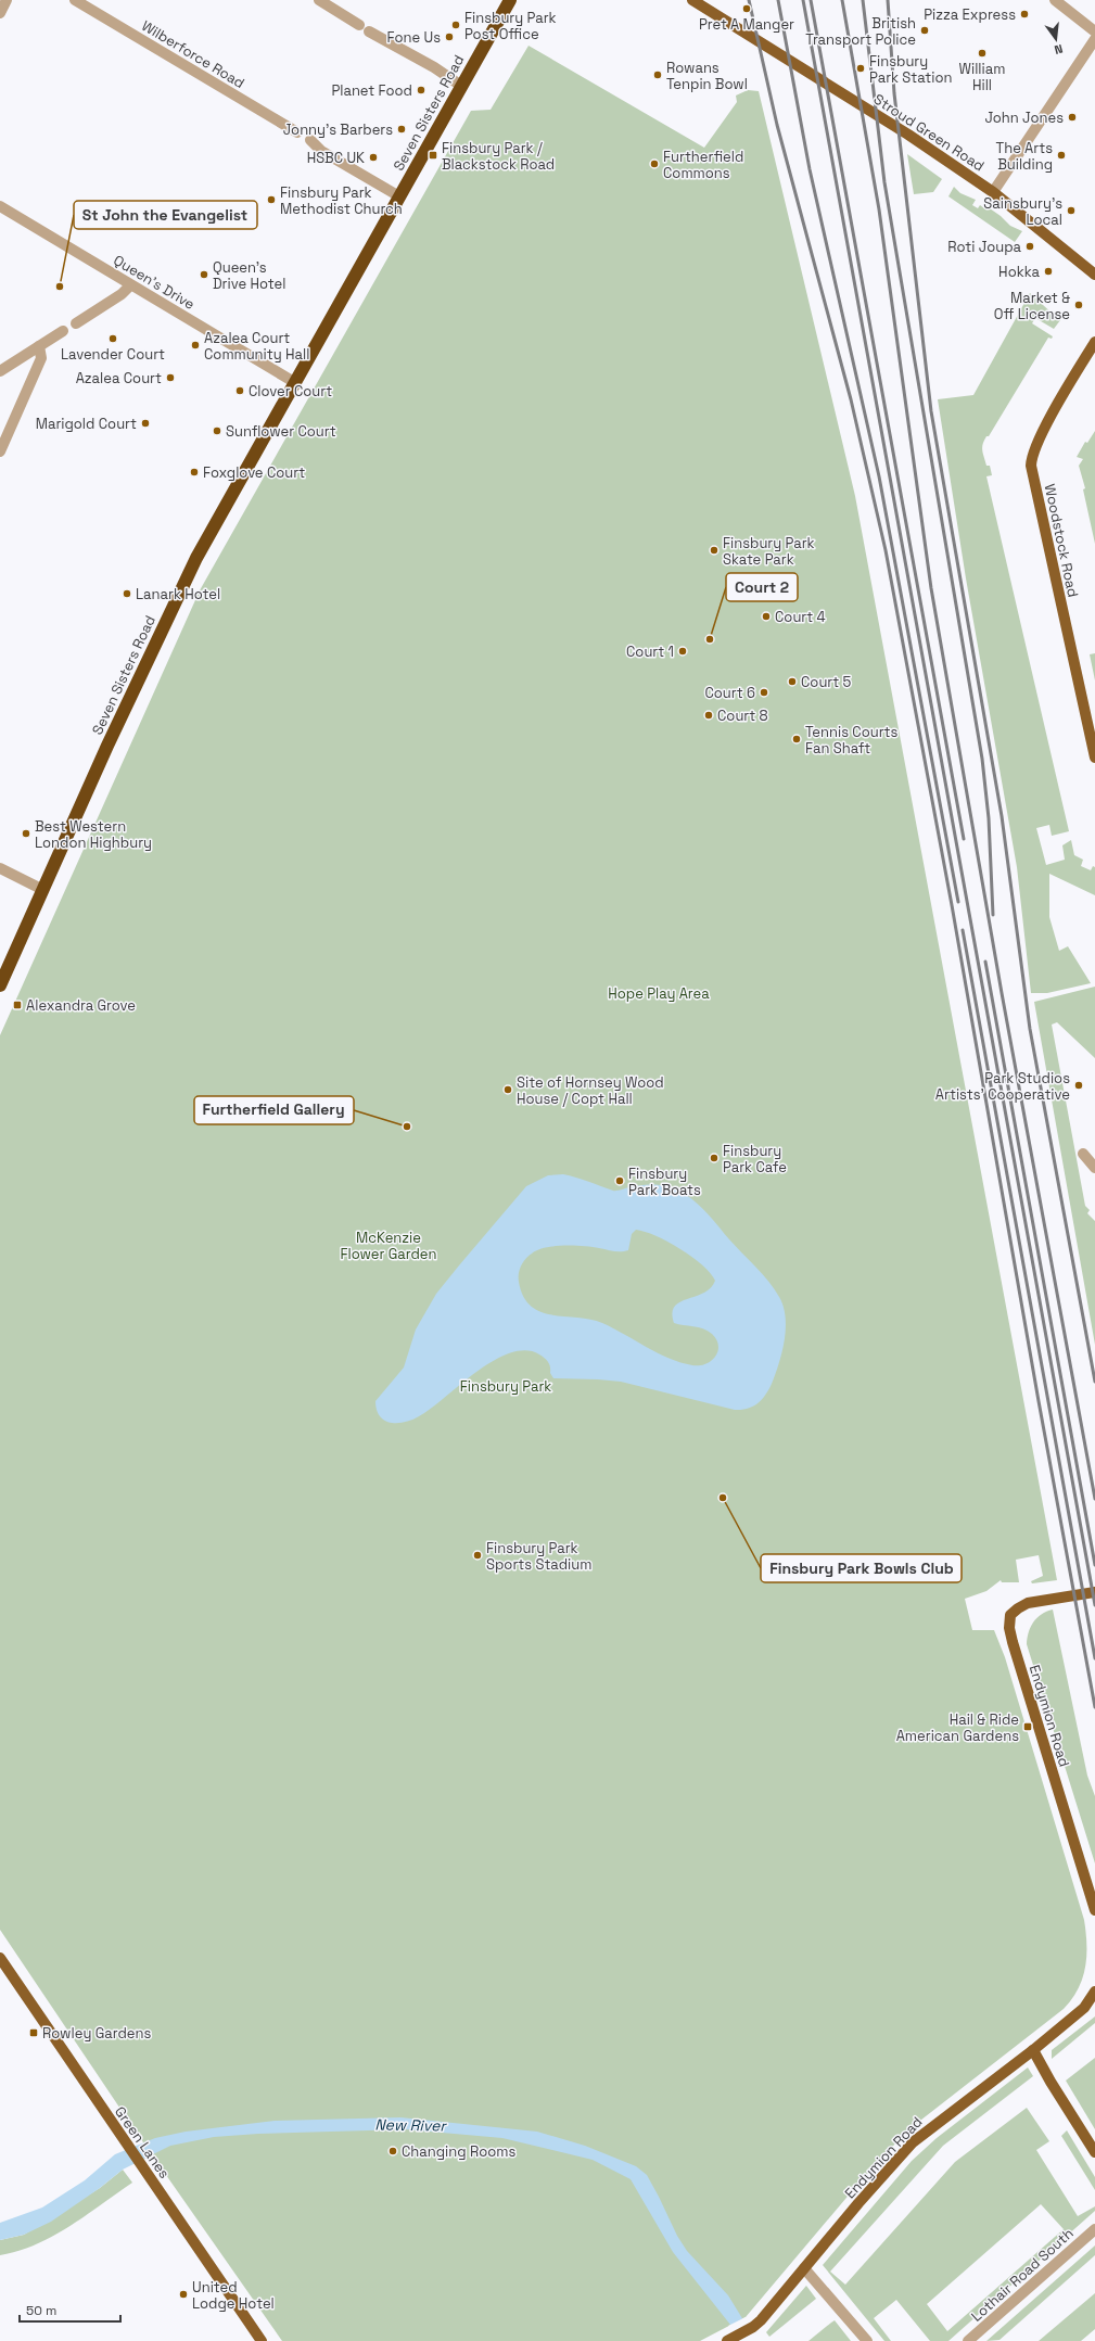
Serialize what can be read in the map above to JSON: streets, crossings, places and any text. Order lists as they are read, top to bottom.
{
  "streets": {
    "highway": ["Seven Sisters Road"],
    "main road": [
      "Stroud Green Road",
      "Woodstock Road",
      "Endymion Road",
      "Green Lanes"
    ],
    "street": ["Wilberforce Road", "Queen's Drive", "Lothair Road South"]
  },
  "crossings": [
    ["Seven Sisters Road", "Queen's Drive"]
  ],
  "water": ["New River"],
  "parks": ["Hope Play Area", "McKenzie Flower Garden", "Finsbury Park"],
  "places": {
    "other": [
      "Pret A Manger",
      "Pizza Express",
      "Finsbury Park Post Office",
      "British Transport Police",
      "Fone Us",
      "William Hill",
      "Finsbury Park Station",
      "Rowans Tenpin Bowl",
      "Planet Food",
      "John Jones",
      "Jonny's Barbers",
      "The Arts Building",
      "HSBC UK",
      "Furtherfield Commons",
      "Finsbury Park Methodist Church",
      "Sainsbury's Local",
      "Roti Joupa",
      "Hokka",
      "Queen's Drive Hotel",
      "St John the Evangelist",
      "Market & Off License",
      "Lavender Court",
      "Azalea Court Community Hall",
      "Azalea Court",
      "Clover Court",
      "Marigold Court",
      "Sunflower Court",
      "Foxglove Court",
      "Finsbury Park Skate Park",
      "Lanark Hotel",
      "Court 4",
      "Court 2",
      "Court 1",
      "Court 5",
      "Court 6",
      "Court 8",
      "Tennis Courts Fan Shaft",
      "Best Western London Highbury",
      "Park Studios Artists' Cooperative",
      "Site of Hornsey Wood House / Copt Hall",
      "Furtherfield Gallery",
      "Finsbury Park Cafe",
      "Finsbury Park Boats",
      "Finsbury Park Bowls Club",
      "Finsbury Park Sports Stadium",
      "Changing Rooms",
      "United Lodge Hotel"
    ],
    "transit": [
      "Finsbury Park / Blackstock Road",
      "Alexandra Grove",
      "Hail & Ride American Gardens",
      "Rowley Gardens"
    ]
  },
  "scale_bar": "50 m",
  "north": "bottom"
}
